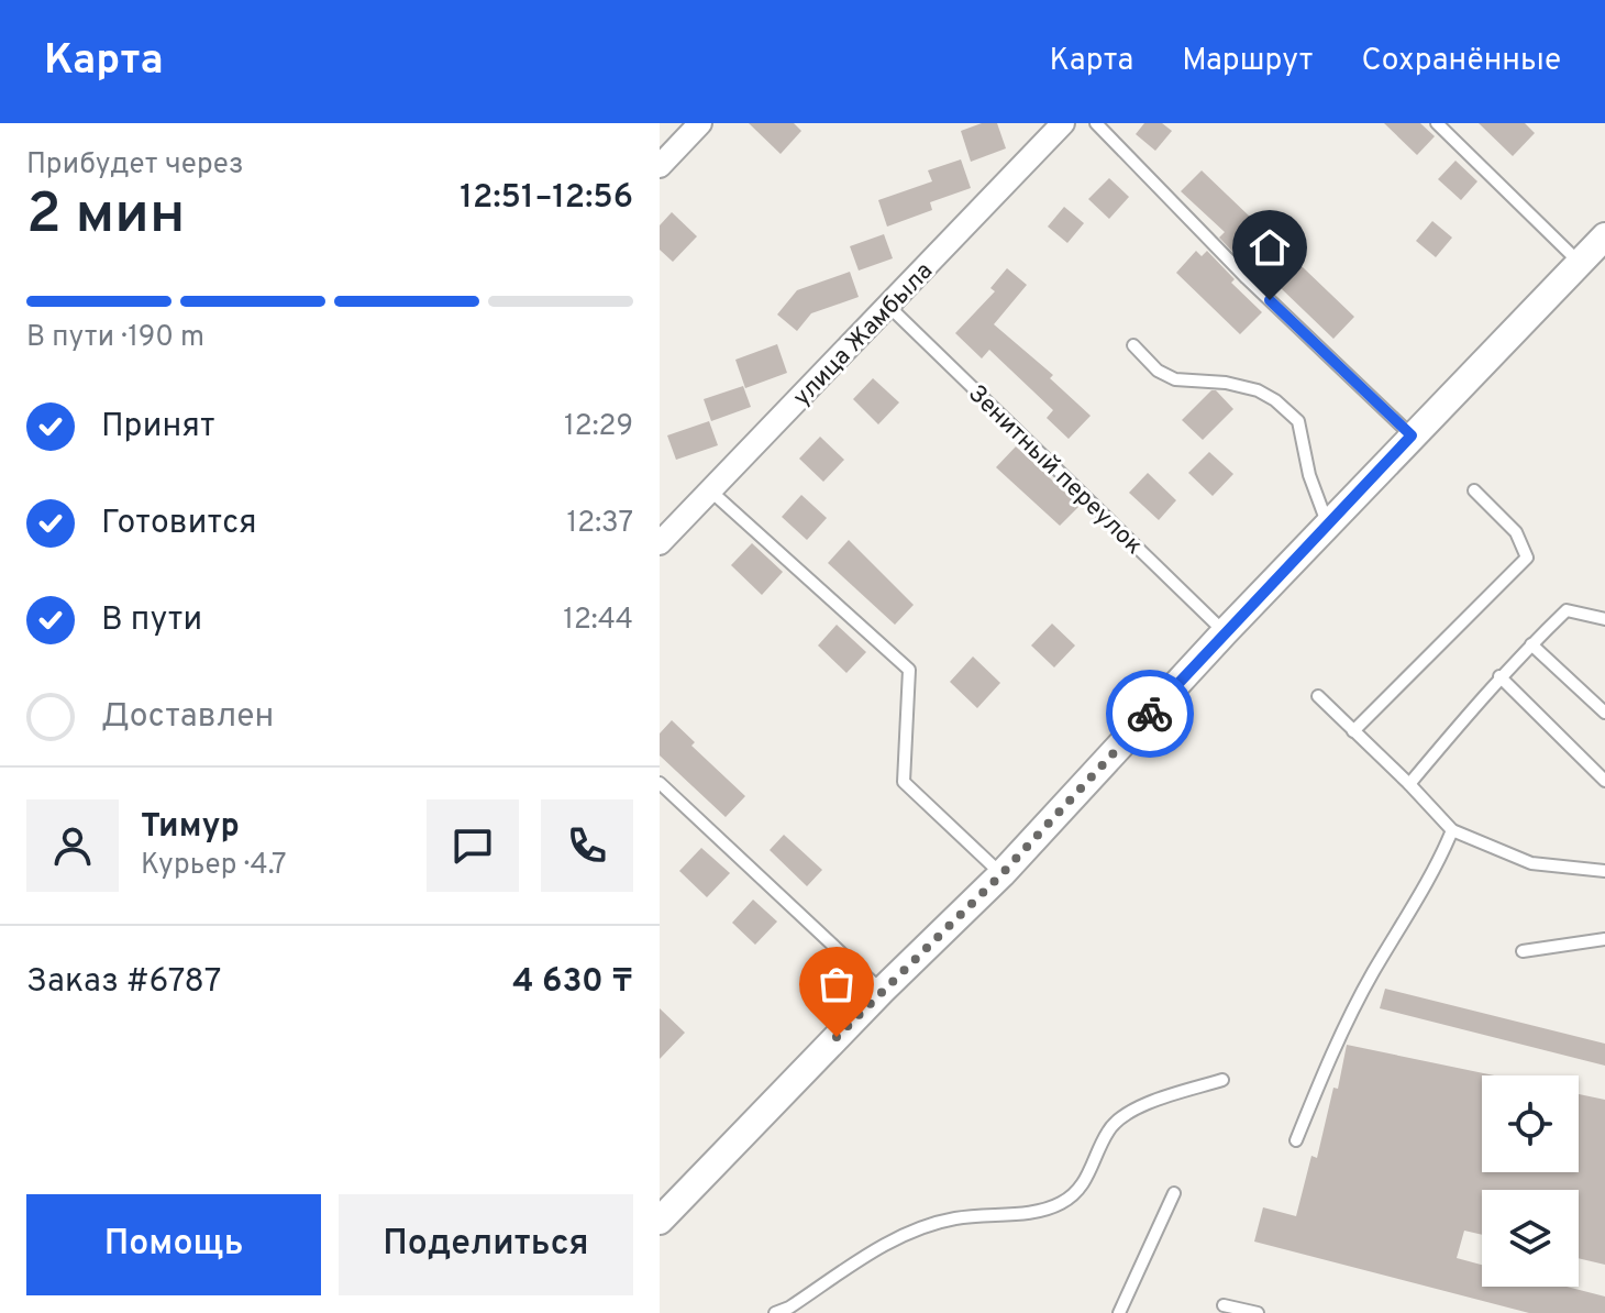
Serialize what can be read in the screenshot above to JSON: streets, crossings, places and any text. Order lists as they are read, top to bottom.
{
  "streets": {
    "street": ["улица Жамбыла"],
    "lane": ["Зенитный переулок"]
  },
  "crossings": [
    ["улица Жамбыла", "Зенитный переулок"]
  ],
  "page": {
    "header": "Карта",
    "nav": ["Карта", "Маршрут", "Сохранённые"],
    "heading": ["2 мин", "Прибудет через", "12:51–12:56"],
    "panel": [
      "Тимур",
      "Курьер · 4.7",
      "Заказ #6787",
      "4 630 ₸"
    ],
    "bar": "В пути · 190 m",
    "list": [
      ["Принят", "12:29"],
      ["Готовится", "12:37"],
      ["В пути", "12:44"],
      "Доставлен"
    ],
    "buttons": ["Помощь", "Поделиться"]
  }
}
